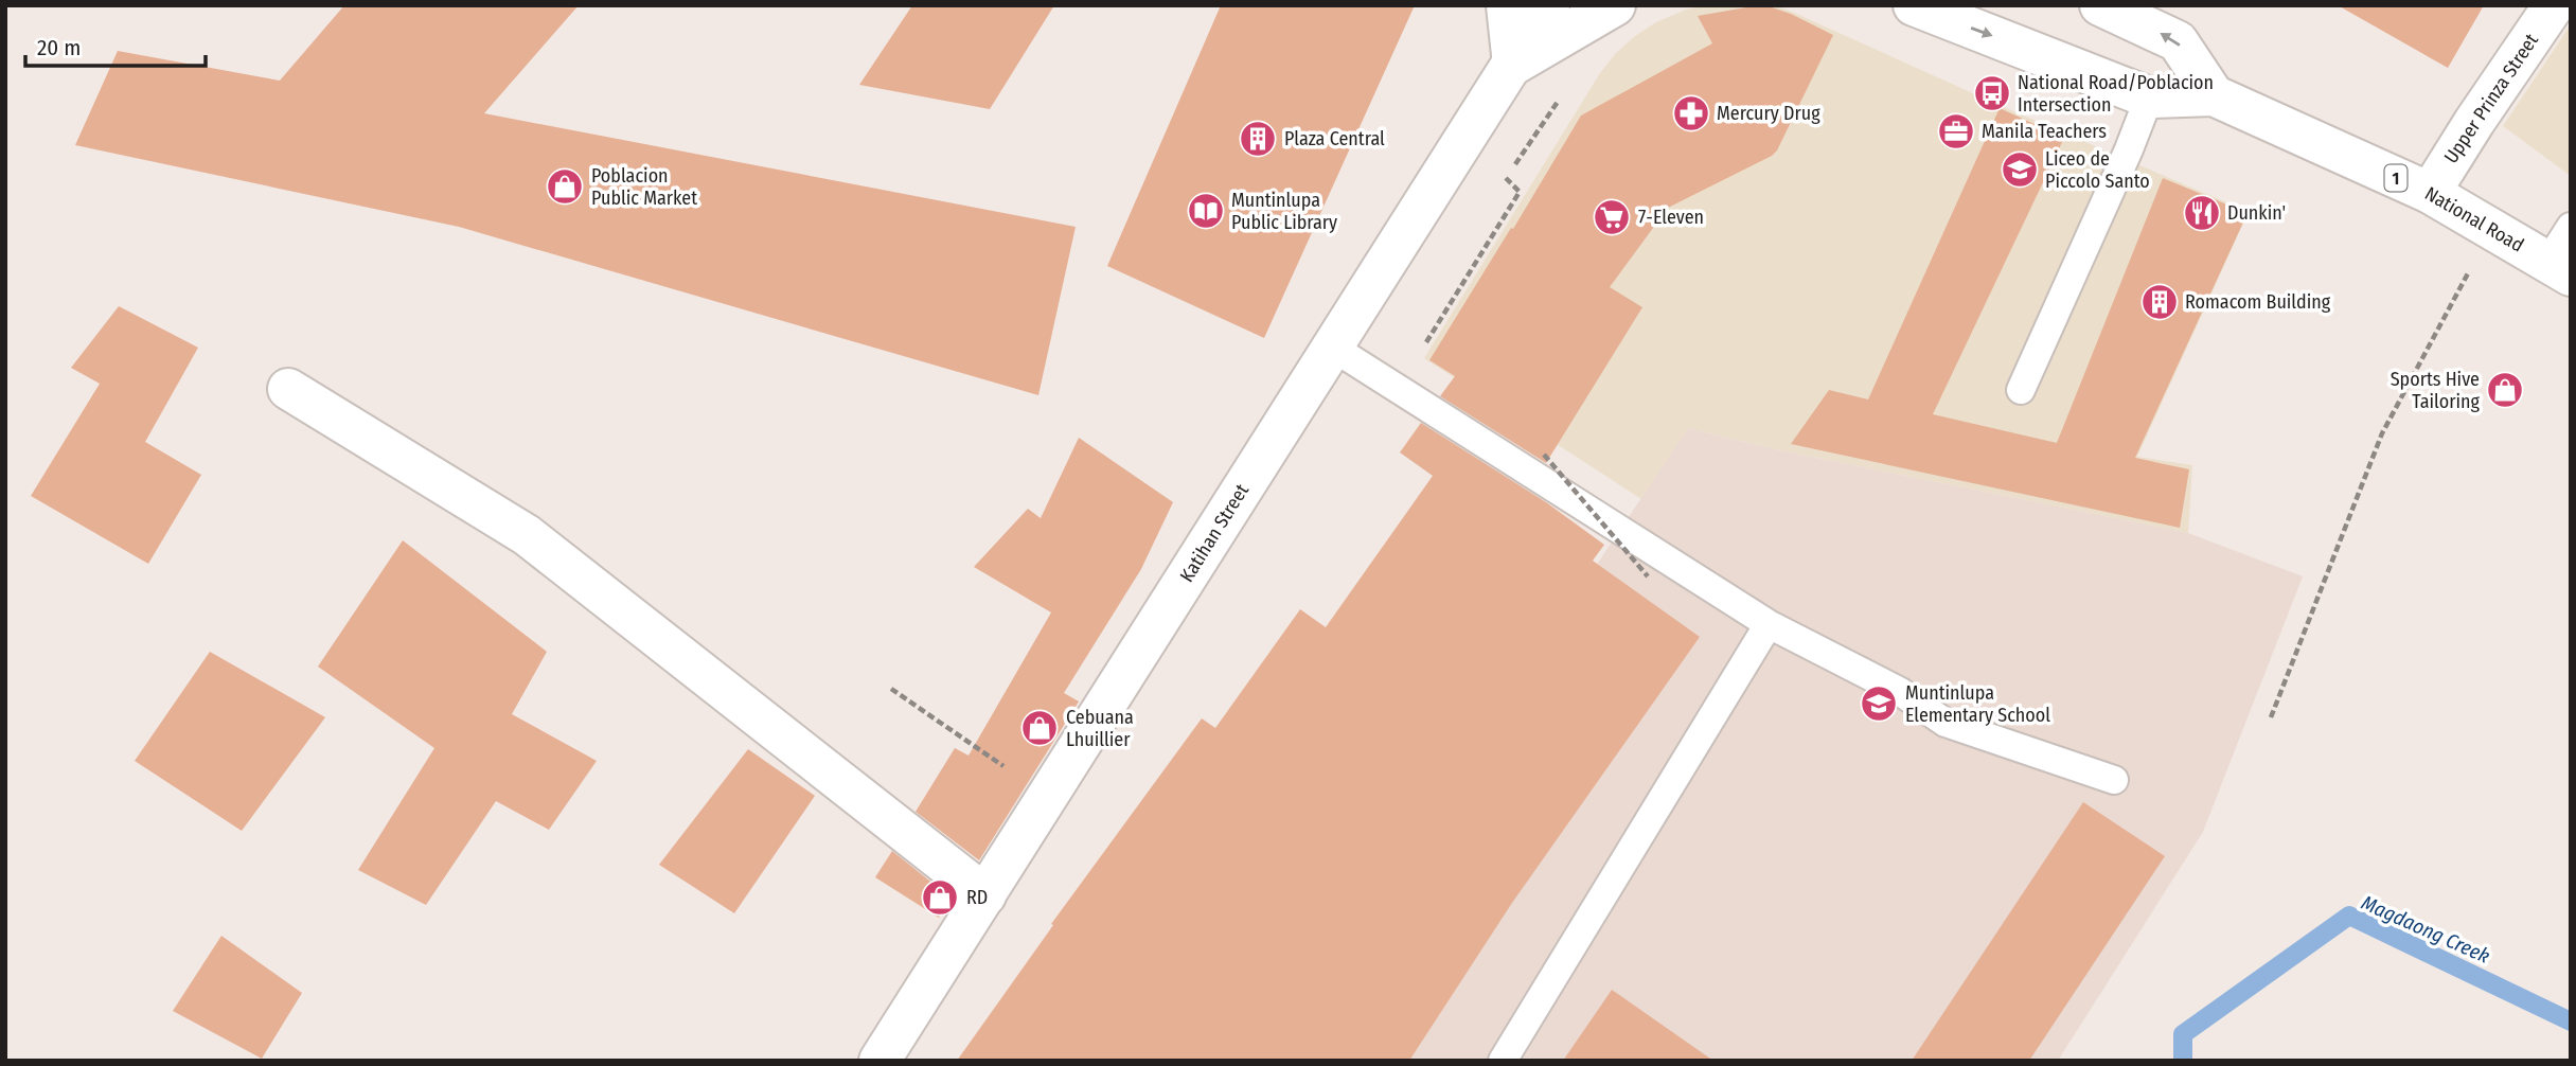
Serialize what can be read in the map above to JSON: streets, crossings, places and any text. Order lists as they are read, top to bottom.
{
  "streets": {
    "main road": [
      "Upper Prinza Street",
      "1",
      "National Road",
      "Katihan Street"
    ]
  },
  "crossings": [
    ["Upper Prinza Street", "National Road"]
  ],
  "water": ["Magdaong Creek"],
  "places": {
    "bus stop": ["National Road/Poblacion Intersection"],
    "pharmacy": ["Mercury Drug"],
    "office": ["Manila Teachers"],
    "building": ["Plaza Central", "Romacom Building"],
    "school or university": ["Liceo de Piccolo Santo", "Muntinlupa Elementary School"],
    "shop": [
      "Poblacion Public Market",
      "Sports Hive Tailoring",
      "Cebuana Lhuillier",
      "RD"
    ],
    "library": ["Muntinlupa Public Library"],
    "restaurant": ["Dunkin'"],
    "supermarket": ["7-Eleven"]
  },
  "scale_bar": "20 m"
}
